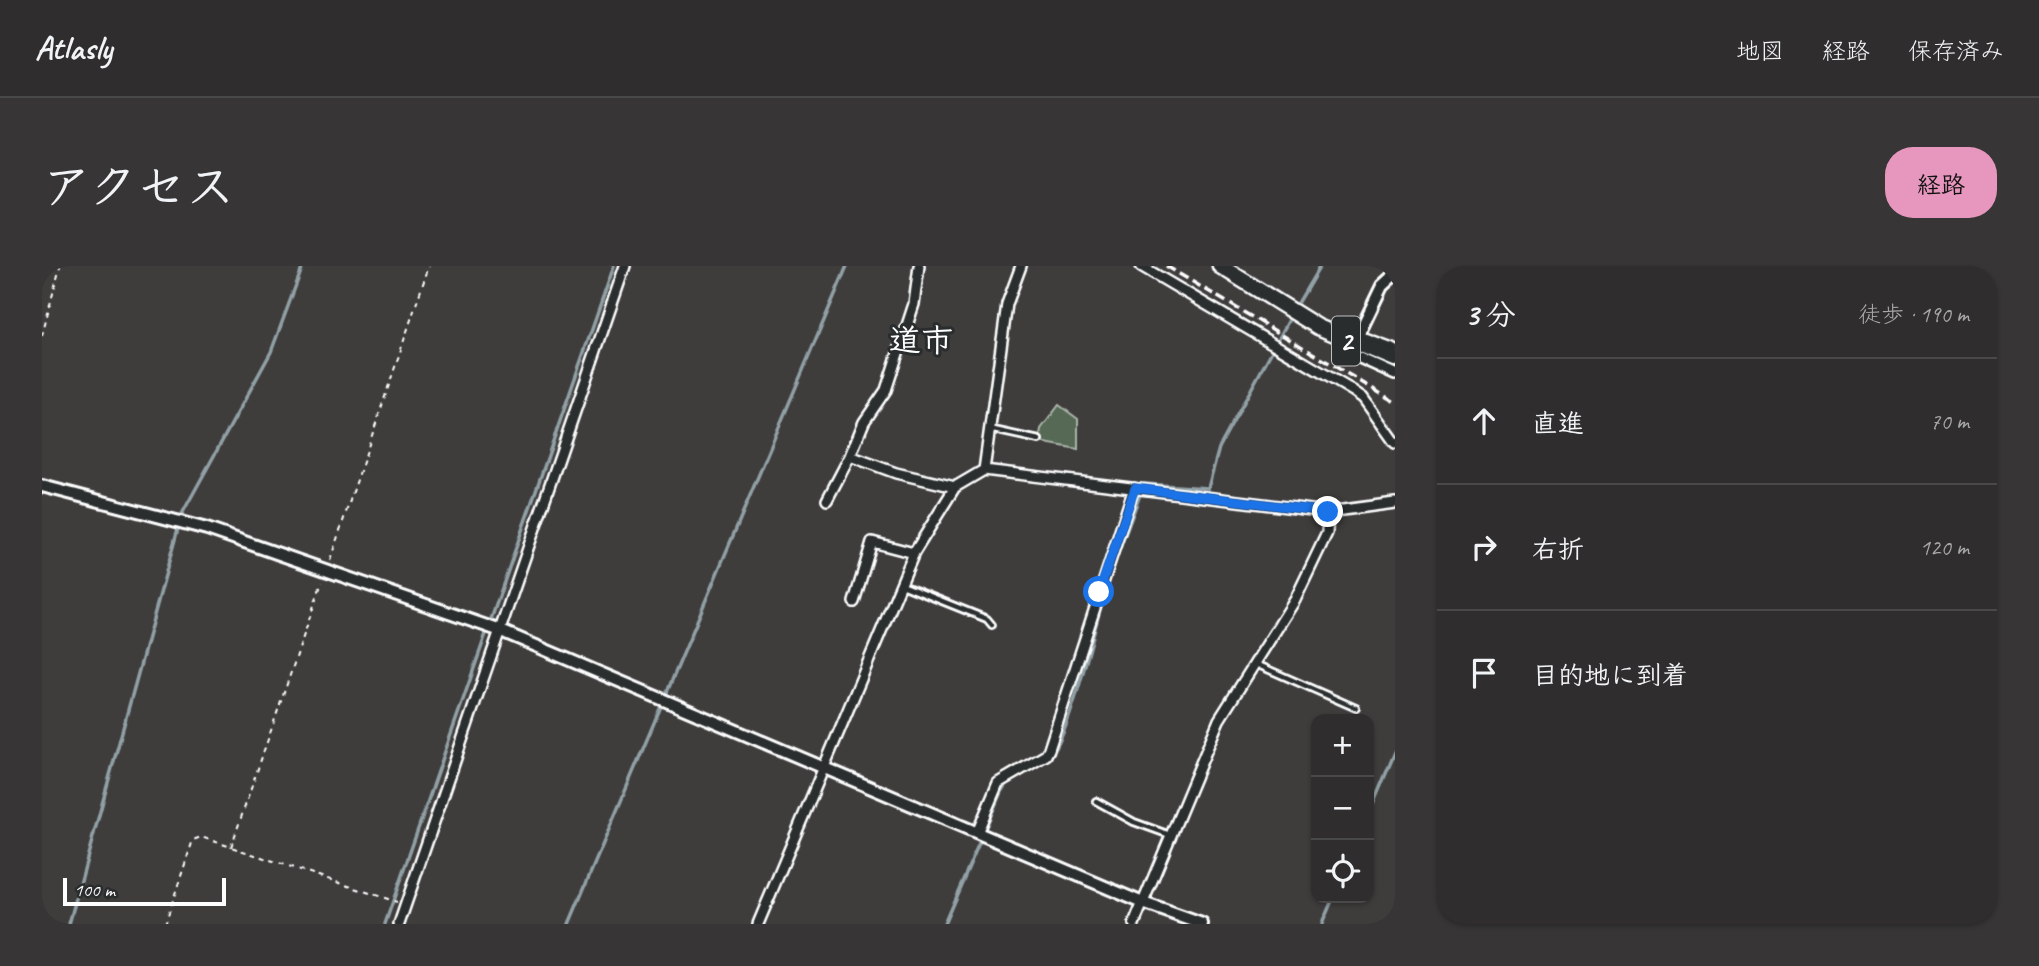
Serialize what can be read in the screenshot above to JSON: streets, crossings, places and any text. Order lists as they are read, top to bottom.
{
  "streets": {
    "main road": ["2"]
  },
  "districts": ["道市"],
  "scale_bar": "100 m",
  "page": {
    "header": "Atlasly",
    "nav": ["地図", "経路", "保存済み"],
    "title": "アクセス",
    "buttons": "経路",
    "heading": ["3 分", "徒歩 · 190 m"],
    "list": [
      ["直進", "70 m"],
      ["右折", "120 m"],
      "目的地に到着"
    ],
    "map_buttons": ["+", "−"],
    "scale": "100 m"
  }
}
